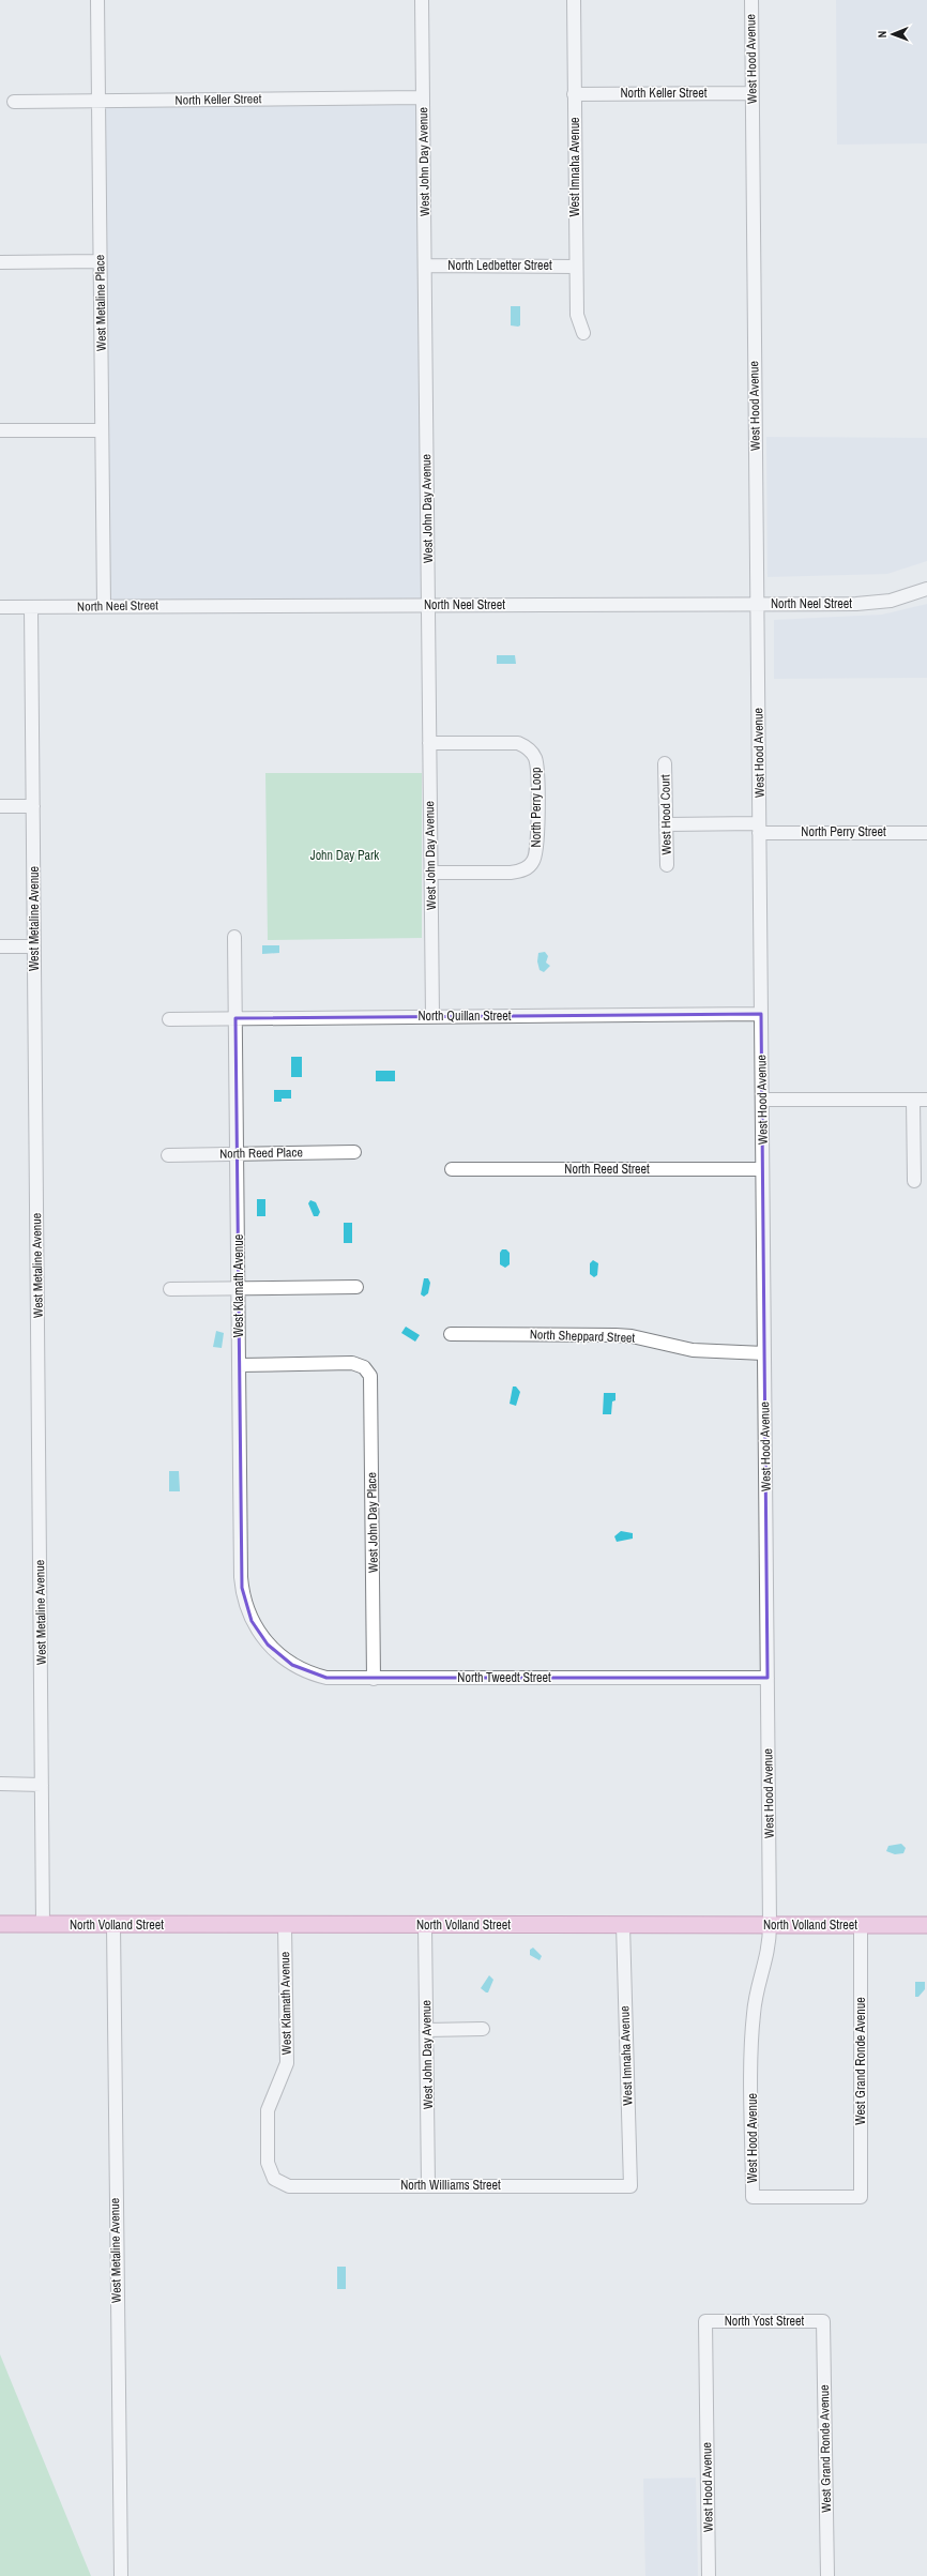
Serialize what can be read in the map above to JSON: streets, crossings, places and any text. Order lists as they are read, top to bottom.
{
  "streets": {
    "main road": ["North Volland Street"],
    "street": [
      "West Hood Avenue",
      "North Keller Street",
      "West John Day Avenue",
      "West Imnaha Avenue",
      "North Ledbetter Street",
      "West Metaline Place",
      "North Neel Street",
      "North Perry Loop",
      "West Hood Court",
      "North Perry Street",
      "West Metaline Avenue",
      "North Quillan Street",
      "North Reed Place",
      "North Reed Street",
      "West Klamath Avenue",
      "North Sheppard Street",
      "West John Day Place",
      "North Tweedt Street",
      "West Grand Ronde Avenue",
      "North Williams Street",
      "North Yost Street"
    ]
  },
  "crossings": [
    ["West Hood Avenue", "North Keller Street"],
    ["West Hood Avenue", "North Neel Street"],
    ["West Hood Avenue", "North Perry Street"],
    ["West Hood Avenue", "North Quillan Street"],
    ["West Hood Avenue", "North Reed Street"],
    ["West Hood Avenue", "North Sheppard Street"],
    ["West Hood Avenue", "North Tweedt Street"],
    ["West Hood Avenue", "North Volland Street"],
    ["West Hood Avenue", "West Grand Ronde Avenue"],
    ["West Hood Avenue", "North Yost Street"],
    ["North Keller Street", "West John Day Avenue"],
    ["North Keller Street", "West Imnaha Avenue"],
    ["North Keller Street", "West Metaline Place"],
    ["West John Day Avenue", "North Ledbetter Street"],
    ["West John Day Avenue", "North Neel Street"],
    ["West John Day Avenue", "North Perry Loop"],
    ["West John Day Avenue", "North Quillan Street"],
    ["West John Day Avenue", "North Volland Street"],
    ["West John Day Avenue", "North Williams Street"],
    ["West Imnaha Avenue", "North Ledbetter Street"],
    ["West Imnaha Avenue", "North Volland Street"],
    ["West Imnaha Avenue", "North Williams Street"],
    ["West Metaline Place", "North Neel Street"],
    ["North Neel Street", "West Metaline Avenue"],
    ["West Hood Court", "North Perry Street"],
    ["West Metaline Avenue", "North Volland Street"],
    ["North Quillan Street", "West Klamath Avenue"],
    ["North Reed Place", "West Klamath Avenue"],
    ["West Klamath Avenue", "West John Day Place"],
    ["West Klamath Avenue", "North Tweedt Street"],
    ["West Klamath Avenue", "North Volland Street"],
    ["West Klamath Avenue", "North Williams Street"],
    ["West John Day Place", "North Tweedt Street"],
    ["North Volland Street", "West Grand Ronde Avenue"],
    ["West Grand Ronde Avenue", "North Yost Street"]
  ],
  "parks": ["John Day Park"],
  "north": "left"
}
